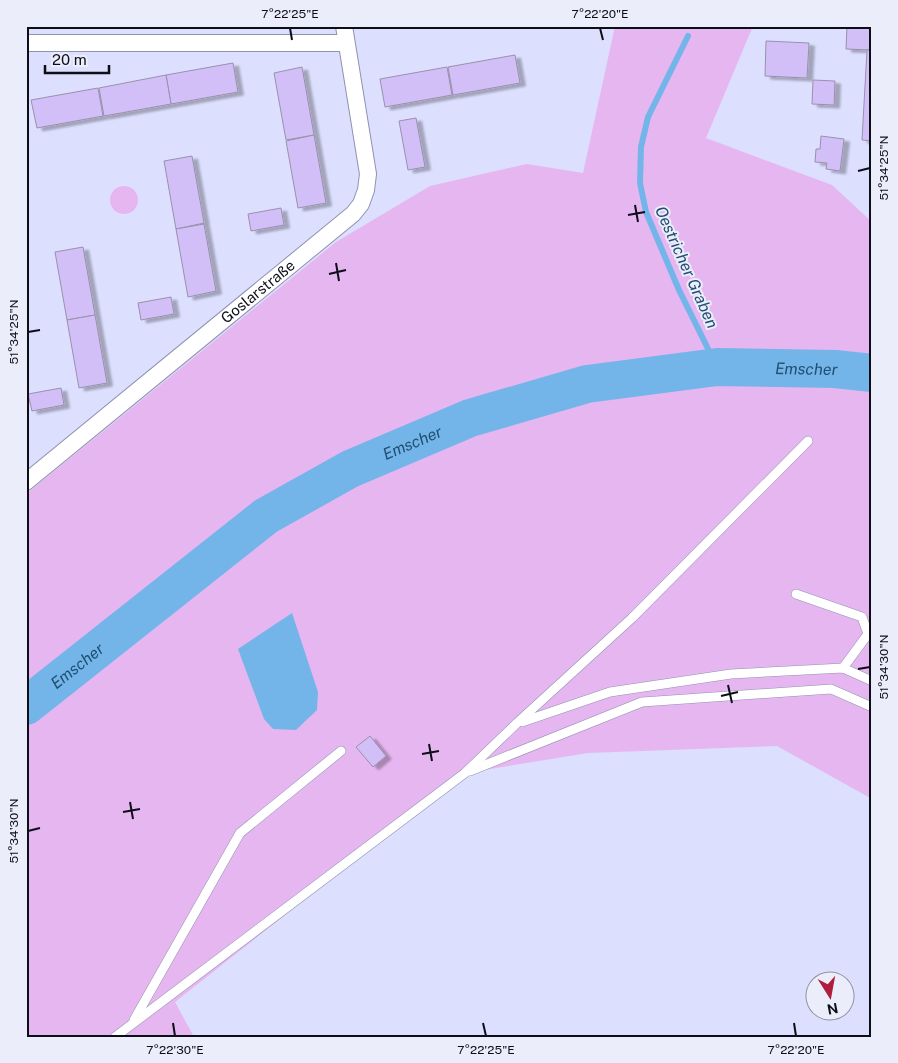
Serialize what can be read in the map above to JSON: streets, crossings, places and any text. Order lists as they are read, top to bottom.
{
  "streets": {
    "street": ["Goslarstraße"]
  },
  "water": ["Oestricher Graben", "Emscher"],
  "scale_bar": "20 m",
  "north": "bottom",
  "coordinates": [
    "7°22'25\"E",
    "7°22'20\"E",
    "51°34'25\"N",
    "51°34'30\"N",
    "7°22'30\"E"
  ]
}
